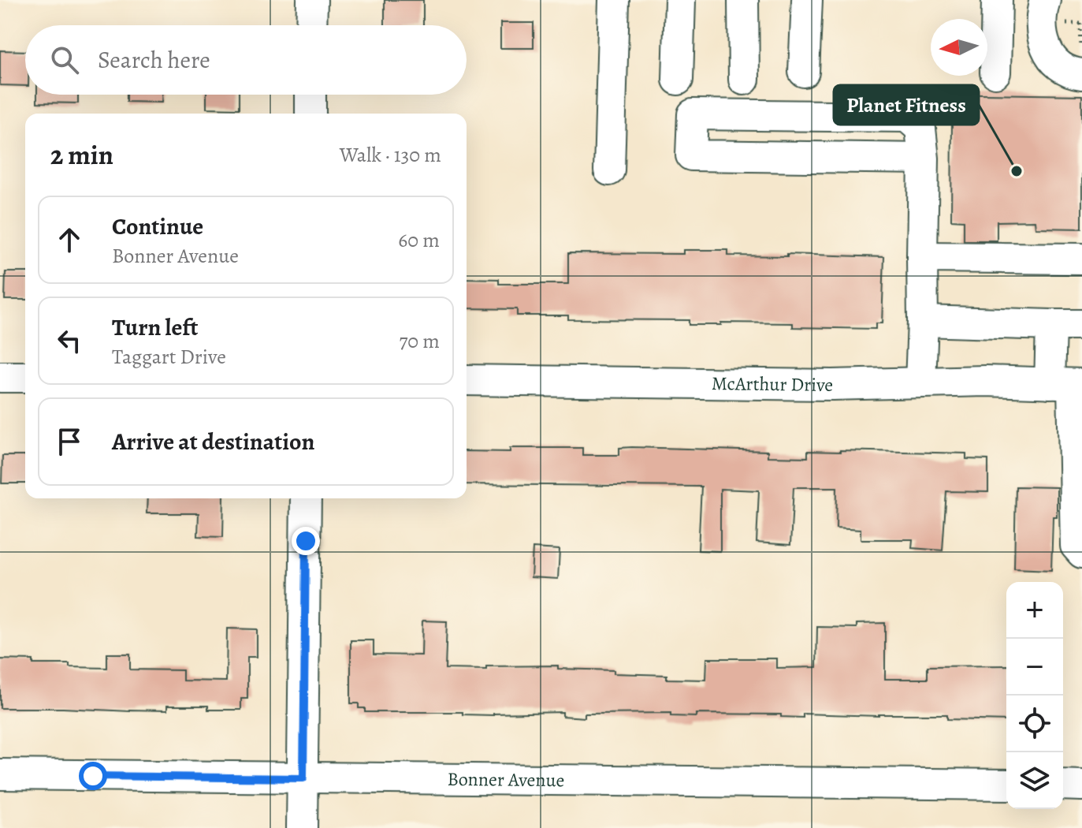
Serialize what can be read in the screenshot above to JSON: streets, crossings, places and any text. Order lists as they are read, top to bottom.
{
  "streets": {
    "street": ["McArthur Drive", "Bonner Avenue"]
  },
  "places": ["Planet Fitness"],
  "north": "left",
  "page": {
    "search": "Search here",
    "heading": ["2 min", "Walk · 130 m"],
    "list": [
      ["Continue", "Bonner Avenue", "60 m"],
      ["Turn left", "Taggart Drive", "70 m"],
      "Arrive at destination"
    ],
    "map_buttons": ["+", "−"]
  }
}
